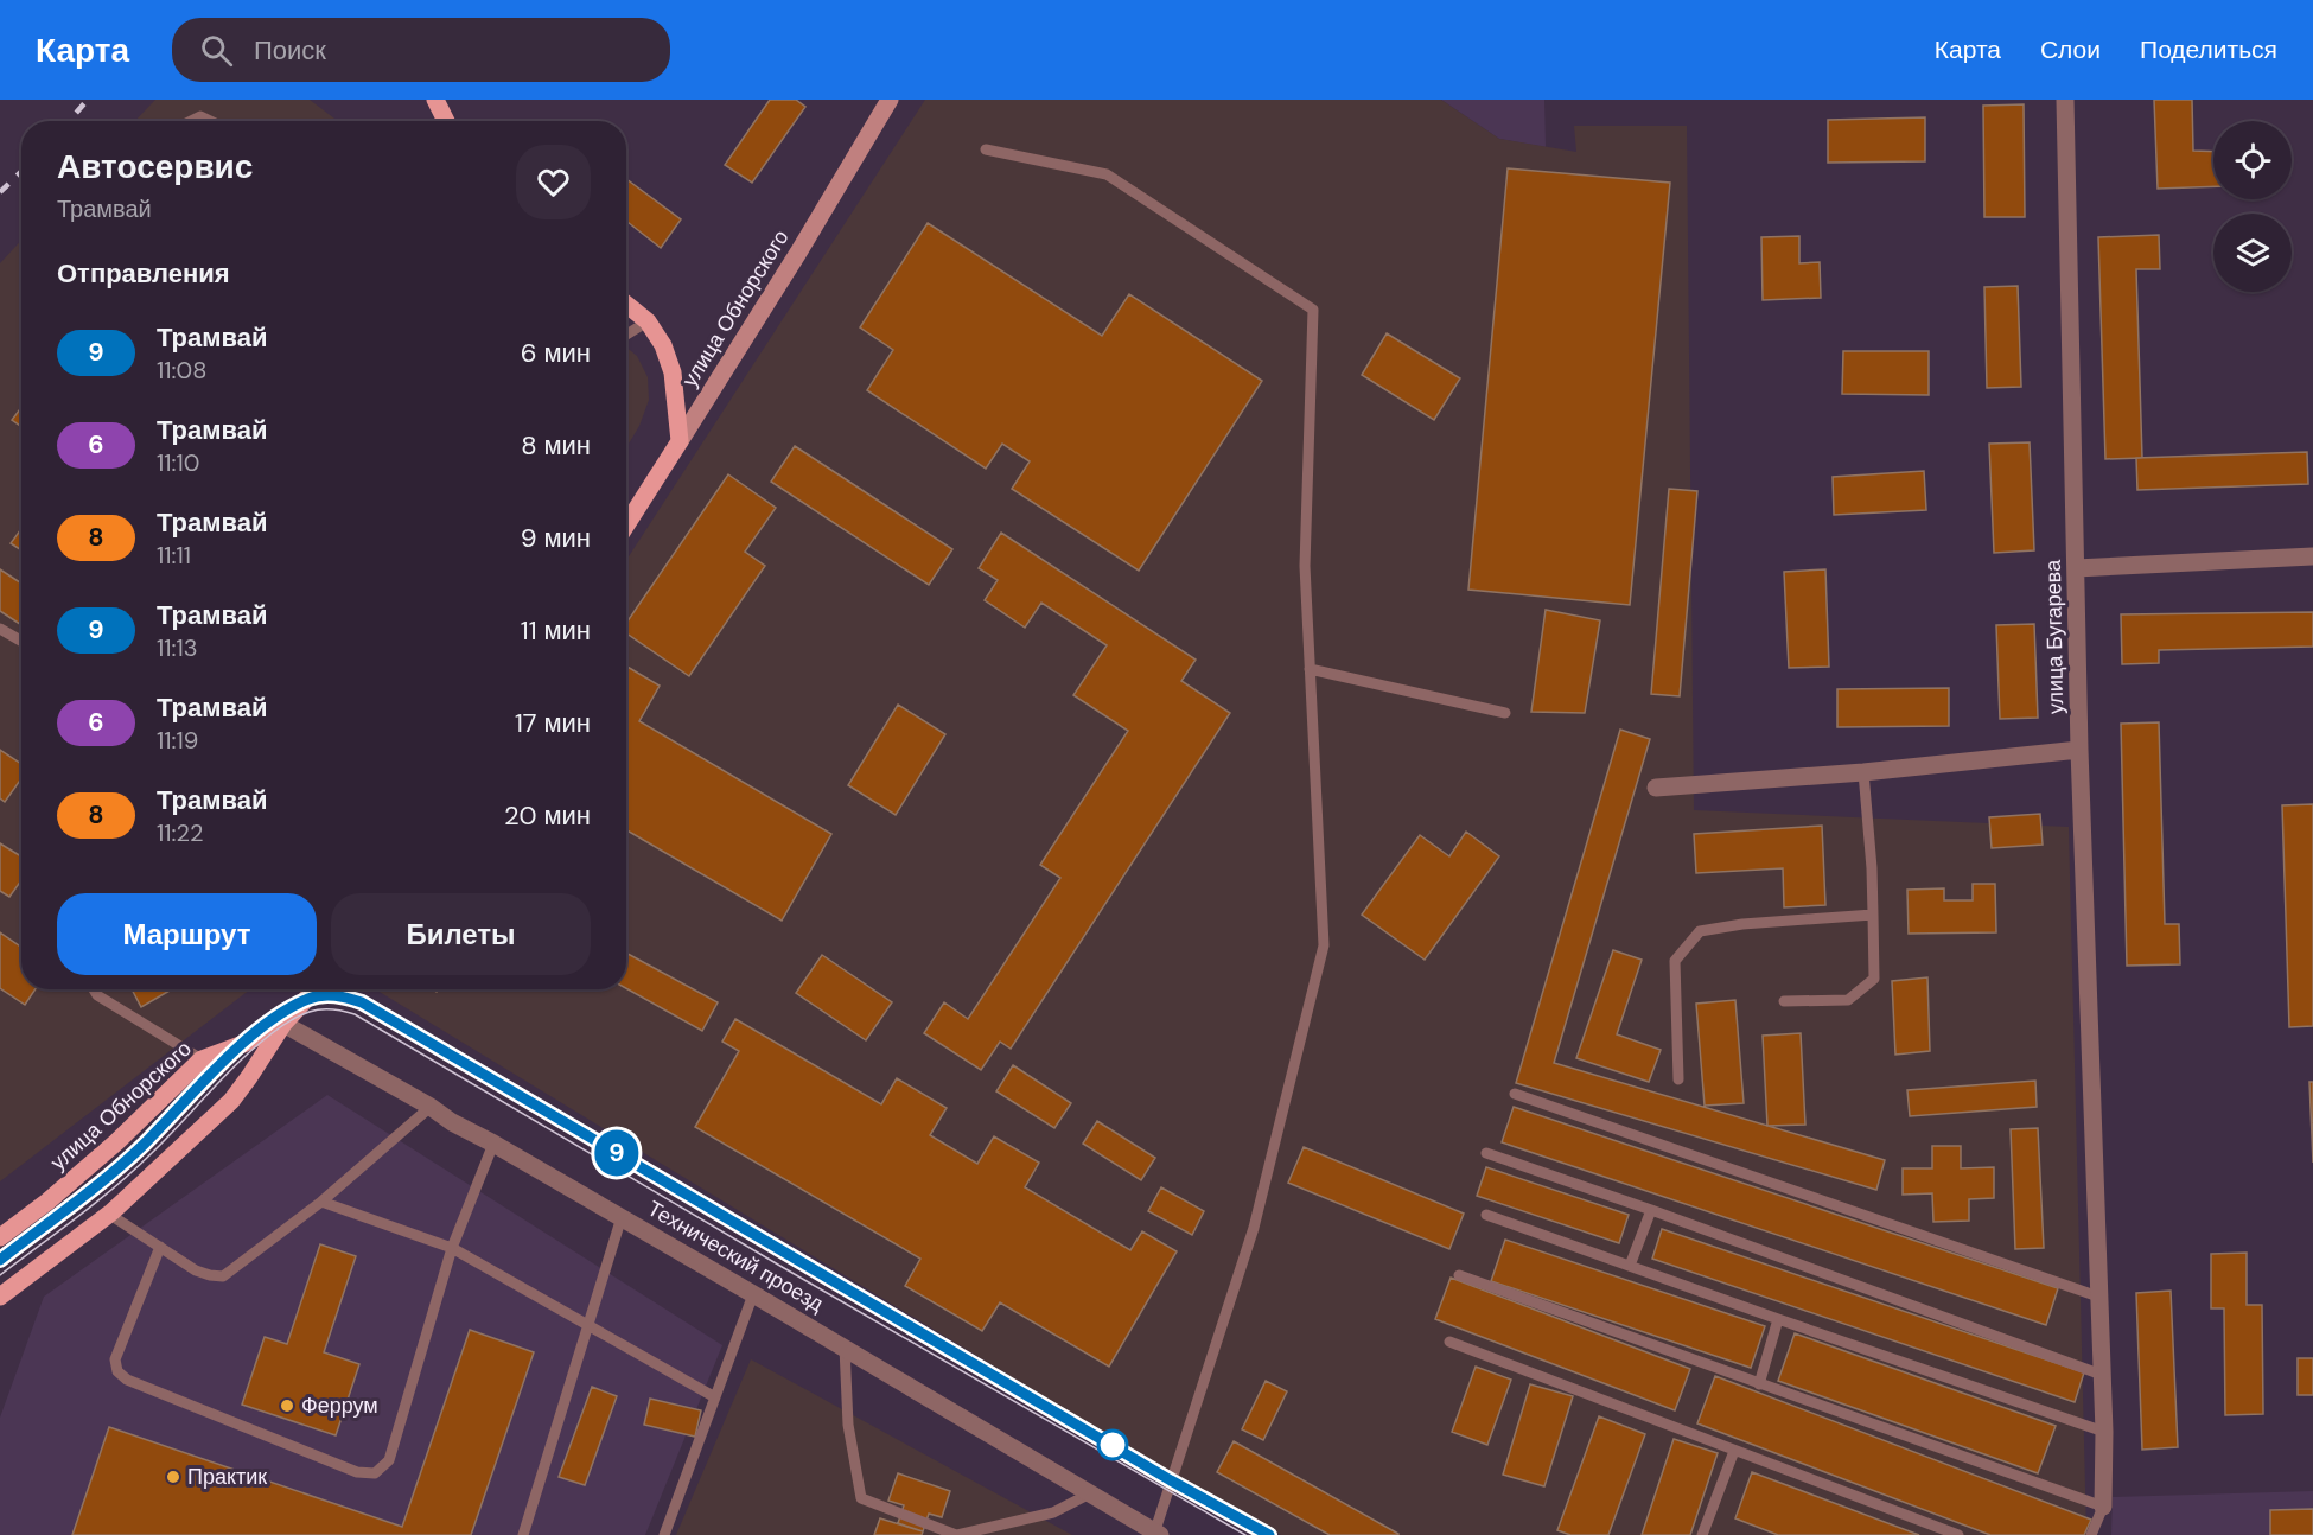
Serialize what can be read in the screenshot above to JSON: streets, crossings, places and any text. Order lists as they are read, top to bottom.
{
  "streets": {
    "main road": ["улица Обнорского"],
    "street": ["улица Бугарева", "Технический проезд"]
  },
  "crossings": [
    ["улица Обнорского", "Технический проезд"]
  ],
  "places": ["Феррум", "Практик"],
  "lines": ["tram line 9"],
  "page": {
    "header": "Карта",
    "search": "Поиск",
    "nav": ["Карта", "Слои", "Поделиться"],
    "on_map": "9",
    "heading": [
      ["Автосервис", "Трамвай"],
      "Отправления"
    ],
    "list": [
      {
        "mark": "9",
        "name": "Трамвай",
        "note": "11:08",
        "value": "6 мин"
      },
      {
        "mark": "6",
        "name": "Трамвай",
        "note": "11:10",
        "value": "8 мин"
      },
      {
        "mark": "8",
        "name": "Трамвай",
        "note": "11:11",
        "value": "9 мин"
      },
      {
        "mark": "9",
        "name": "Трамвай",
        "note": "11:13",
        "value": "11 мин"
      },
      {
        "mark": "6",
        "name": "Трамвай",
        "note": "11:19",
        "value": "17 мин"
      },
      {
        "mark": "8",
        "name": "Трамвай",
        "note": "11:22",
        "value": "20 мин"
      }
    ],
    "buttons": ["Маршрут", "Билеты"]
  }
}
